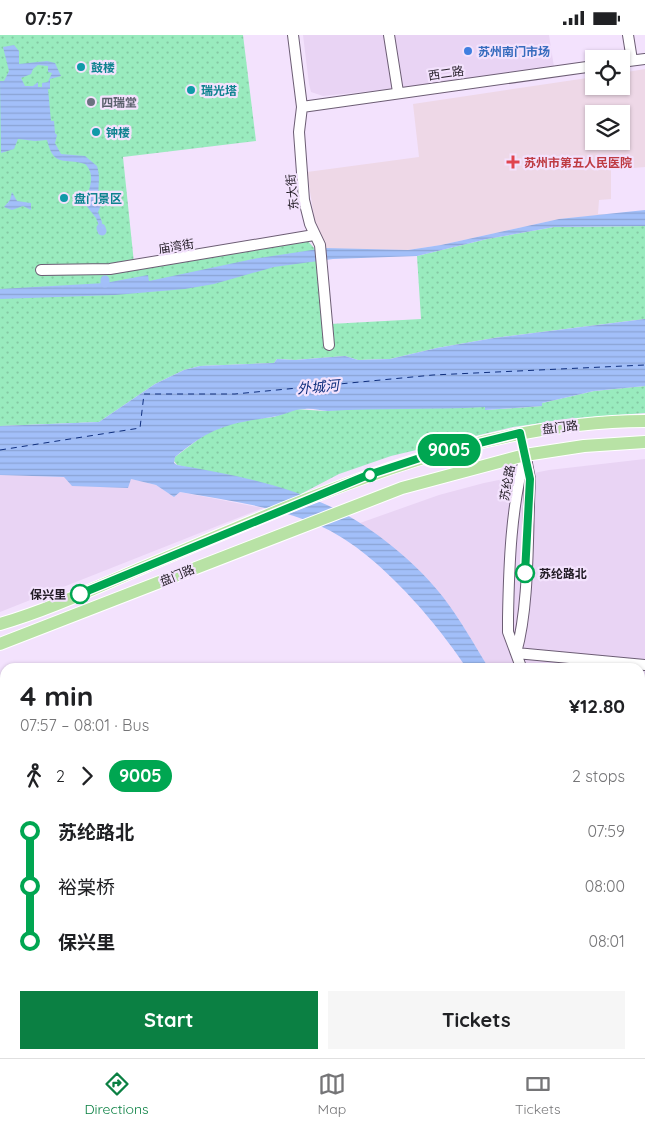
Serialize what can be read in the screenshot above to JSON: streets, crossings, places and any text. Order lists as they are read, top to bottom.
{
  "streets": {
    "main road": ["盘门路"],
    "street": [
      "西二路",
      "东大街",
      "庙湾街",
      "苏纶路"
    ]
  },
  "crossings": [
    ["西二路", "东大街"],
    ["东大街", "庙湾街"],
    ["盘门路", "苏纶路"]
  ],
  "water": ["外城河"],
  "places": {
    "other": [
      "苏州南门市场",
      "鼓楼",
      "瑞光塔",
      "四瑞堂",
      "钟楼",
      "盘门景区",
      "苏纶路北",
      "保兴里"
    ],
    "health": ["苏州市第五人民医院"]
  },
  "lines": ["bus line 9005"],
  "page": {
    "status": "07:57",
    "on_map": "9005",
    "heading": ["4 min", "07:57 – 08:01 · Bus", "¥12.80"],
    "legs": ["2", "9005", "2 stops"],
    "list": [
      {
        "name": "苏纶路北",
        "value": "07:59"
      },
      {
        "name": "裕棠桥",
        "value": "08:00"
      },
      {
        "name": "保兴里",
        "value": "08:01"
      }
    ],
    "buttons": ["Start", "Tickets"],
    "tabs": ["Directions", "Map", "Tickets"]
  }
}
